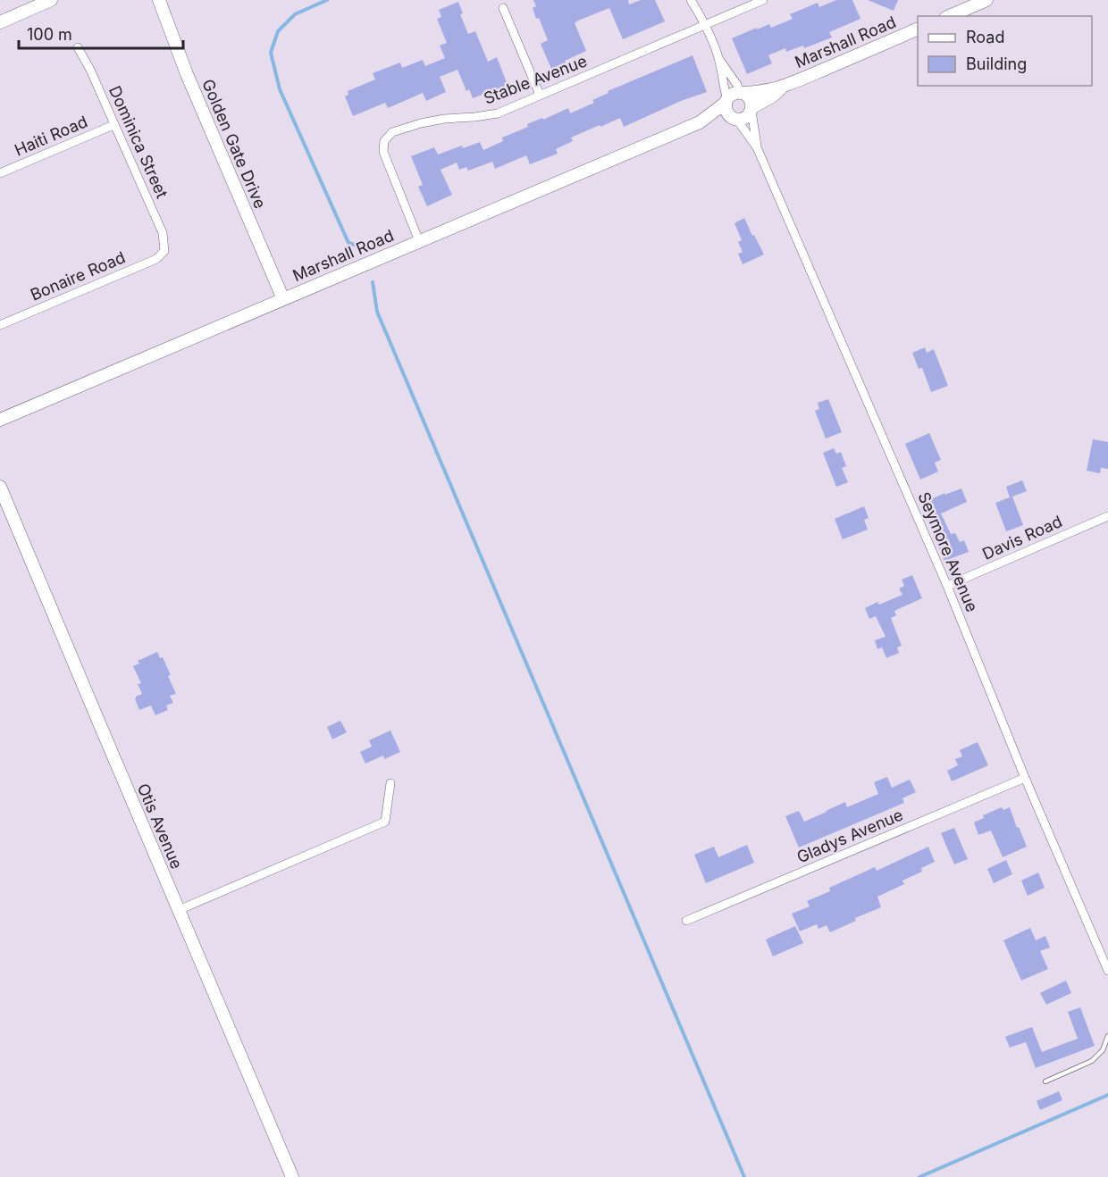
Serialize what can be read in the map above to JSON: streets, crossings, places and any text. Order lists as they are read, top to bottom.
{
  "streets": {
    "street": [
      "Marshall Road",
      "Stable Avenue",
      "Haiti Road",
      "Dominica Street",
      "Golden Gate Drive",
      "Bonaire Road",
      "Davis Road",
      "Seymore Avenue",
      "Otis Avenue",
      "Gladys Avenue"
    ]
  },
  "crossings": [
    ["Marshall Road", "Stable Avenue"],
    ["Marshall Road", "Golden Gate Drive"],
    ["Marshall Road", "Seymore Avenue"],
    ["Haiti Road", "Dominica Street"],
    ["Dominica Street", "Bonaire Road"],
    ["Davis Road", "Seymore Avenue"],
    ["Seymore Avenue", "Gladys Avenue"]
  ],
  "legend": ["Road", "Building"],
  "scale_bar": "100 m"
}
